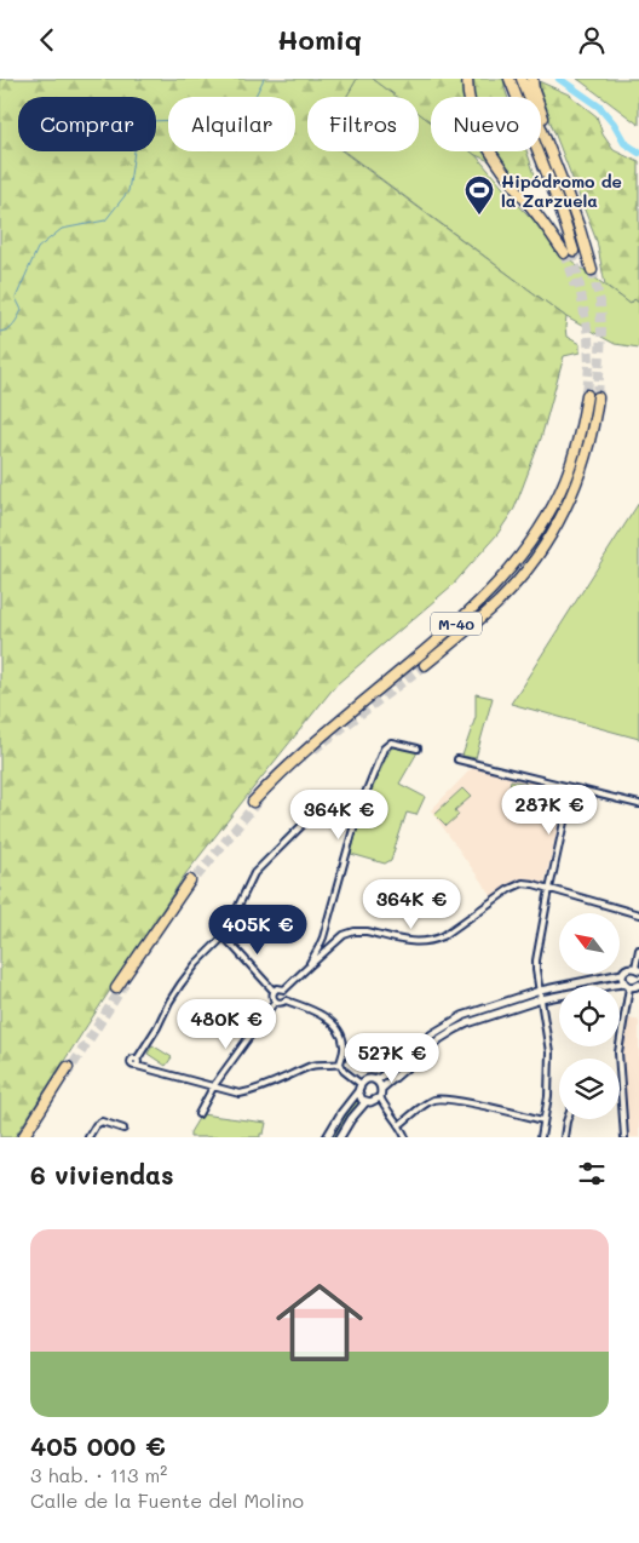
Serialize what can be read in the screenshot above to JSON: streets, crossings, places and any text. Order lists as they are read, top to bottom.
{
  "streets": {
    "highway": ["M-40"]
  },
  "places": {
    "sports": ["Hipódromo de la Zarzuela"]
  },
  "north": "top left",
  "page": {
    "header": "Homiq",
    "chip": [
      "Comprar",
      "Alquilar",
      "Filtros",
      "Nuevo"
    ],
    "price": [
      "287K €",
      "364K €",
      "364K €",
      "405K €",
      "480K €",
      "527K €"
    ],
    "heading": "6 viviendas",
    "list": [
      {
        "name": "405 000 €",
        "note": "3 hab. · 113 m² · Calle de la Fuente del Molino"
      }
    ]
  }
}
